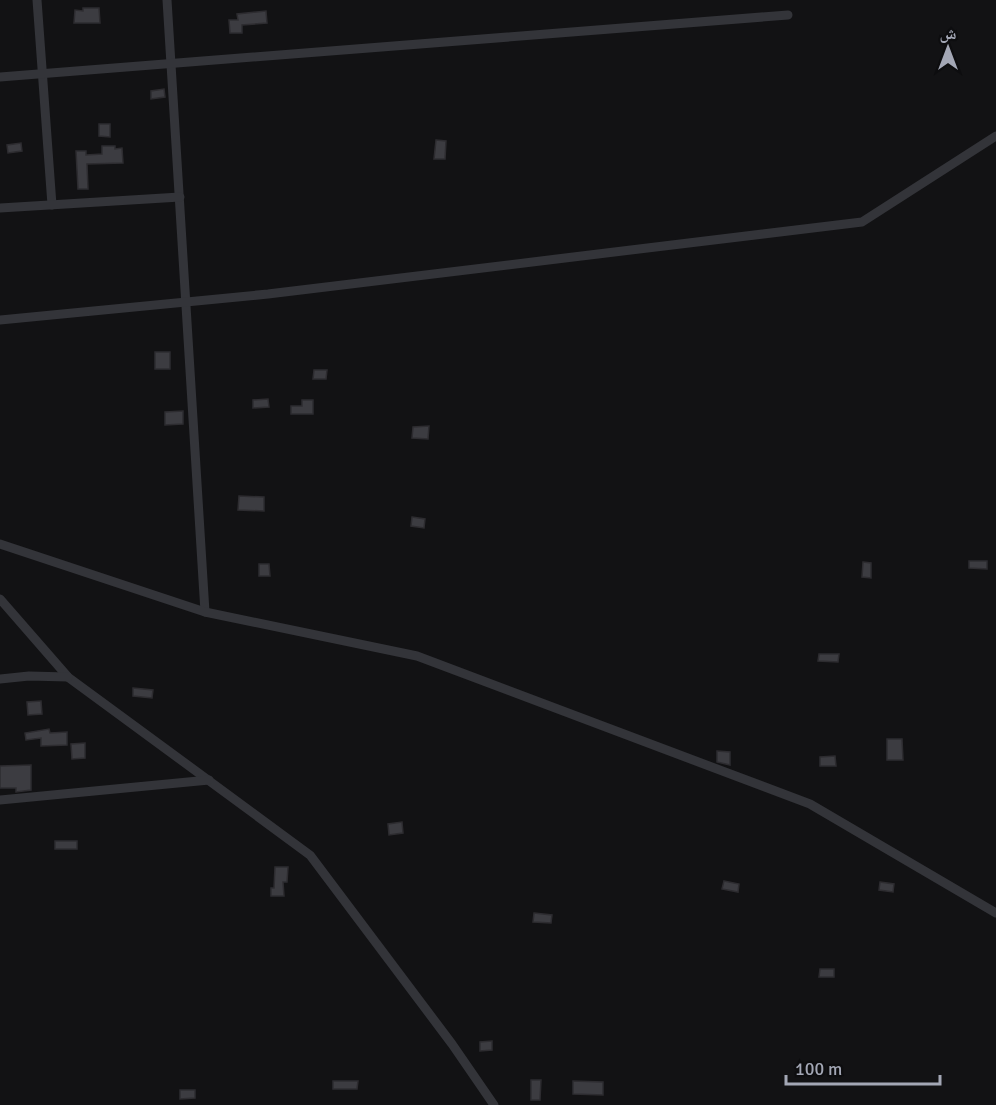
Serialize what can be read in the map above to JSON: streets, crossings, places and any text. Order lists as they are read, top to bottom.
{
  "scale_bar": "100 m",
  "north": "top"
}
